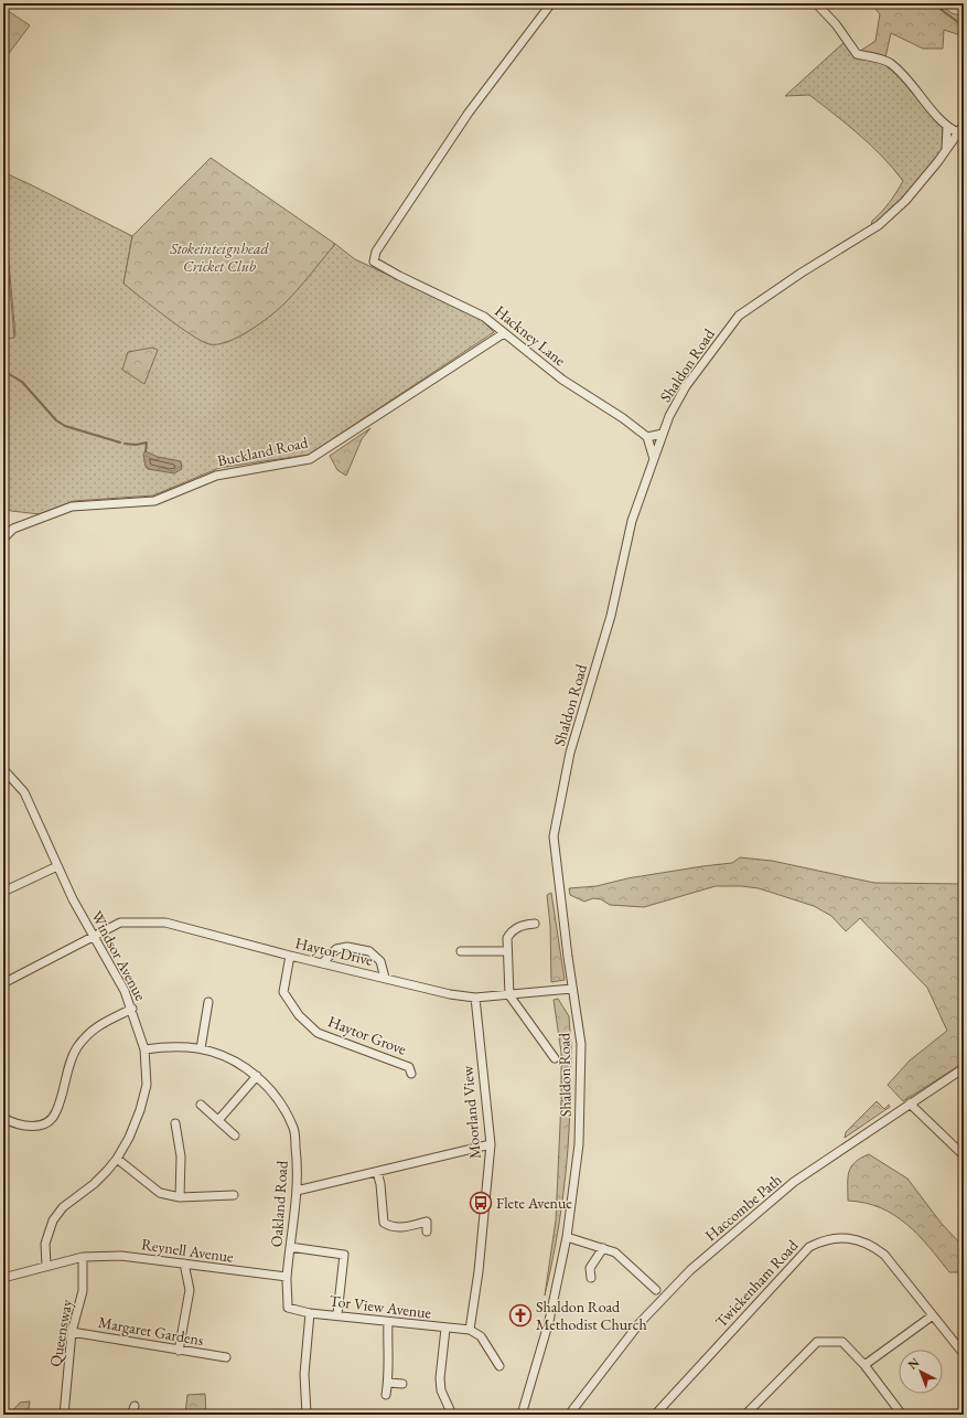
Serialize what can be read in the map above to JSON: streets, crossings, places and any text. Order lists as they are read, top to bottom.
{
  "streets": {
    "street": [
      "Hackney Lane",
      "Shaldon Road",
      "Buckland Road",
      "Haytor Drive",
      "Windsor Avenue",
      "Haytor Grove",
      "Moorland View",
      "Oakland Road",
      "Haccombe Path",
      "Reynell Avenue",
      "Twickenham Road",
      "Tor View Avenue",
      "Margaret Gardens",
      "Queensway"
    ]
  },
  "crossings": [
    ["Hackney Lane", "Buckland Road"],
    ["Shaldon Road", "Haytor Drive"],
    ["Haytor Drive", "Windsor Avenue"],
    ["Haytor Drive", "Haytor Grove"],
    ["Haytor Drive", "Moorland View"],
    ["Windsor Avenue", "Oakland Road"],
    ["Windsor Avenue", "Reynell Avenue"],
    ["Moorland View", "Tor View Avenue"],
    ["Oakland Road", "Reynell Avenue"],
    ["Oakland Road", "Tor View Avenue"],
    ["Reynell Avenue", "Queensway"],
    ["Margaret Gardens", "Queensway"]
  ],
  "parks": ["Stokeinteignhead Cricket Club"],
  "places": {
    "bus stop": ["Flete Avenue"],
    "church": ["Shaldon Road Methodist Church"]
  },
  "north": "top left"
}
